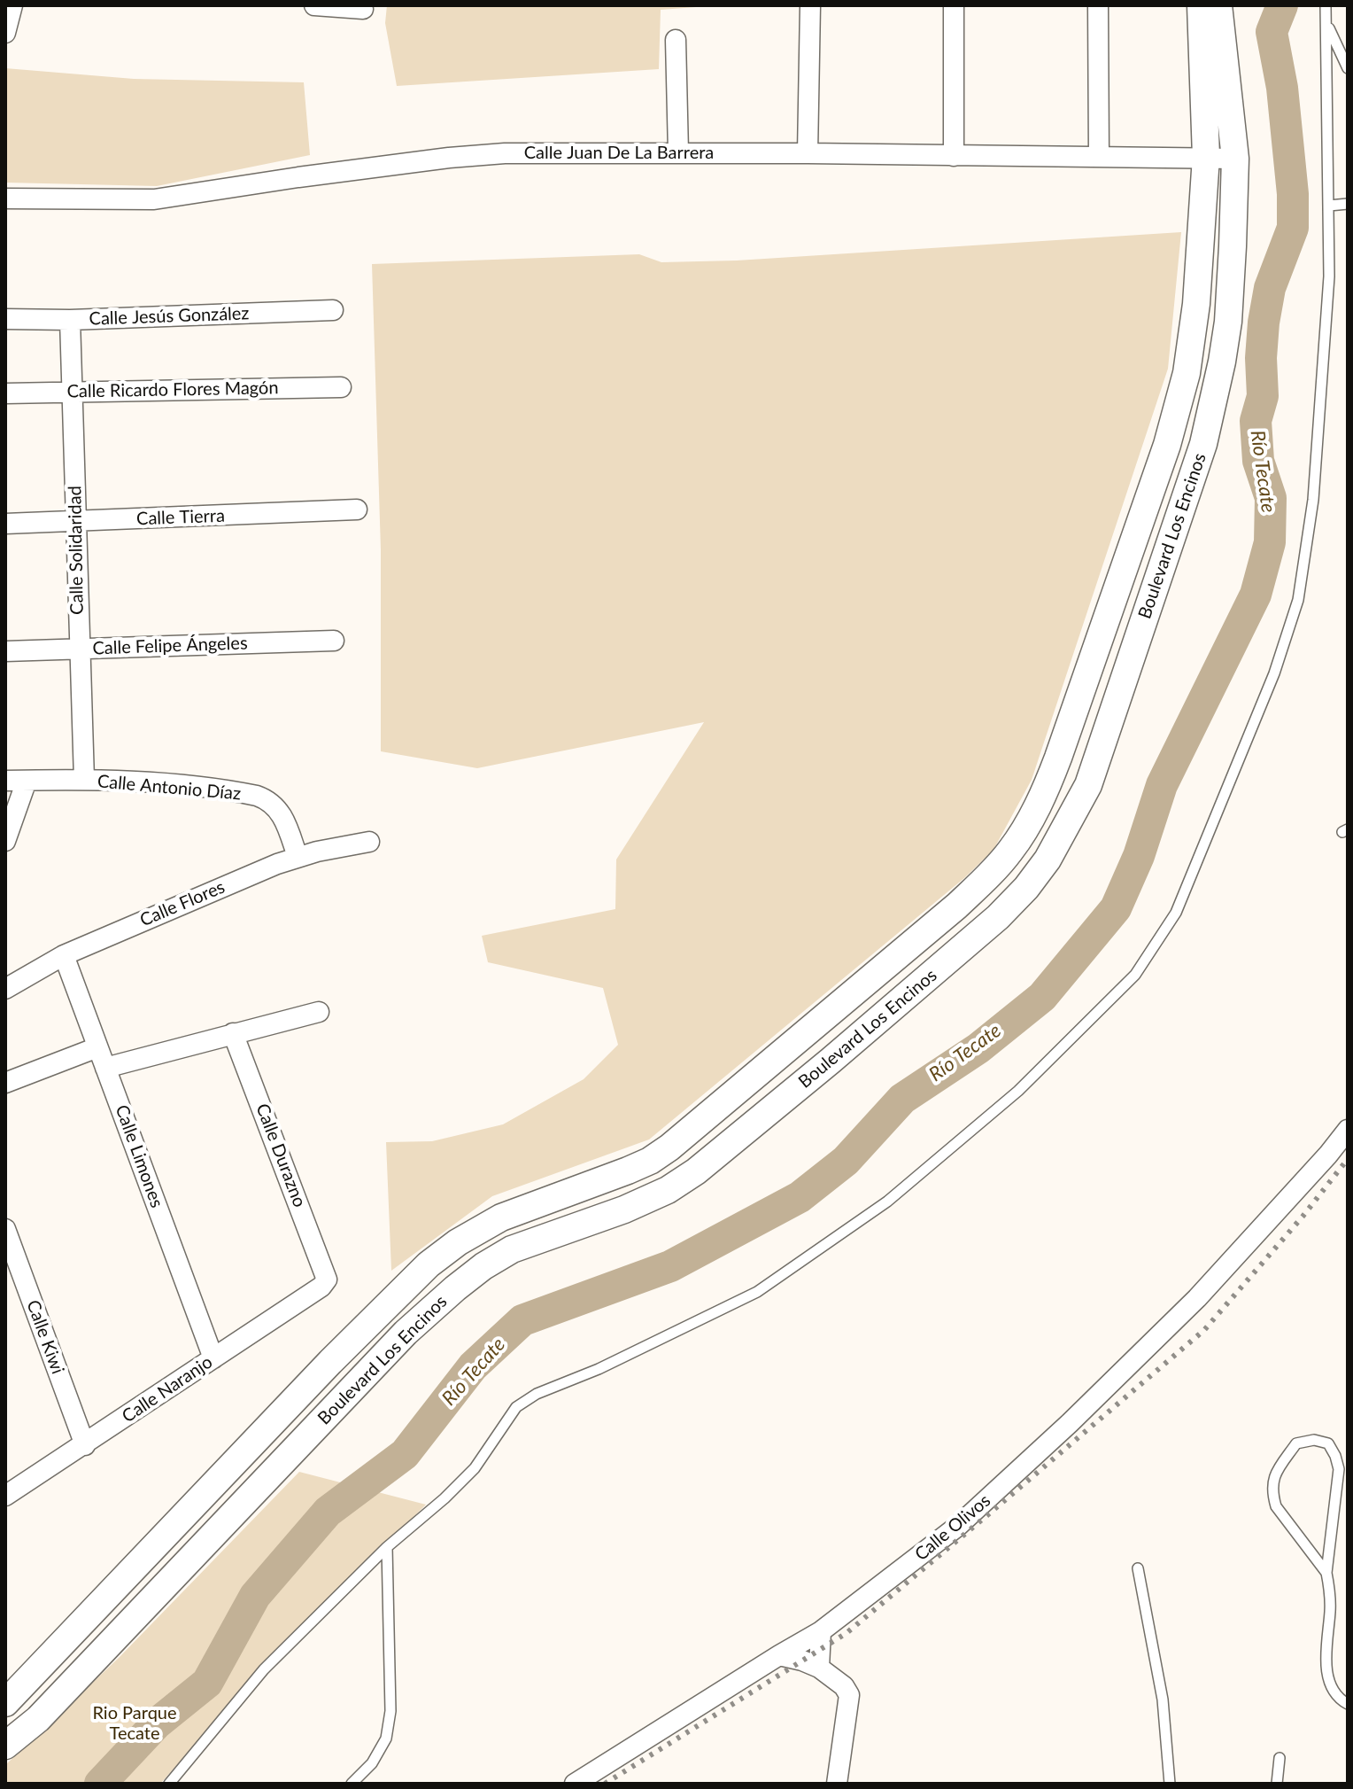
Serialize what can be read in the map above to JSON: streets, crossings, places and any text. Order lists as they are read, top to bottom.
{
  "streets": {
    "main road": ["Boulevard Los Encinos"],
    "street": [
      "Calle Juan De La Barrera",
      "Calle Jesús González",
      "Calle Ricardo Flores Magón",
      "Calle Tierra",
      "Calle Solidaridad",
      "Calle Felipe Ángeles",
      "Calle Antonio Díaz",
      "Calle Flores",
      "Calle Durazno",
      "Calle Limones",
      "Calle Kiwi",
      "Calle Naranjo",
      "Calle Olivos"
    ]
  },
  "crossings": [
    ["Calle Juan De La Barrera", "Boulevard Los Encinos"],
    ["Calle Jesús González", "Calle Solidaridad"],
    ["Calle Ricardo Flores Magón", "Calle Solidaridad"],
    ["Calle Tierra", "Calle Solidaridad"],
    ["Calle Solidaridad", "Calle Felipe Ángeles"],
    ["Calle Solidaridad", "Calle Antonio Díaz"],
    ["Calle Antonio Díaz", "Calle Flores"],
    ["Calle Flores", "Calle Limones"],
    ["Calle Durazno", "Calle Naranjo"],
    ["Calle Limones", "Calle Naranjo"],
    ["Calle Kiwi", "Calle Naranjo"]
  ],
  "water": ["Río Tecate"],
  "parks": ["Rio Parque Tecate"]
}
